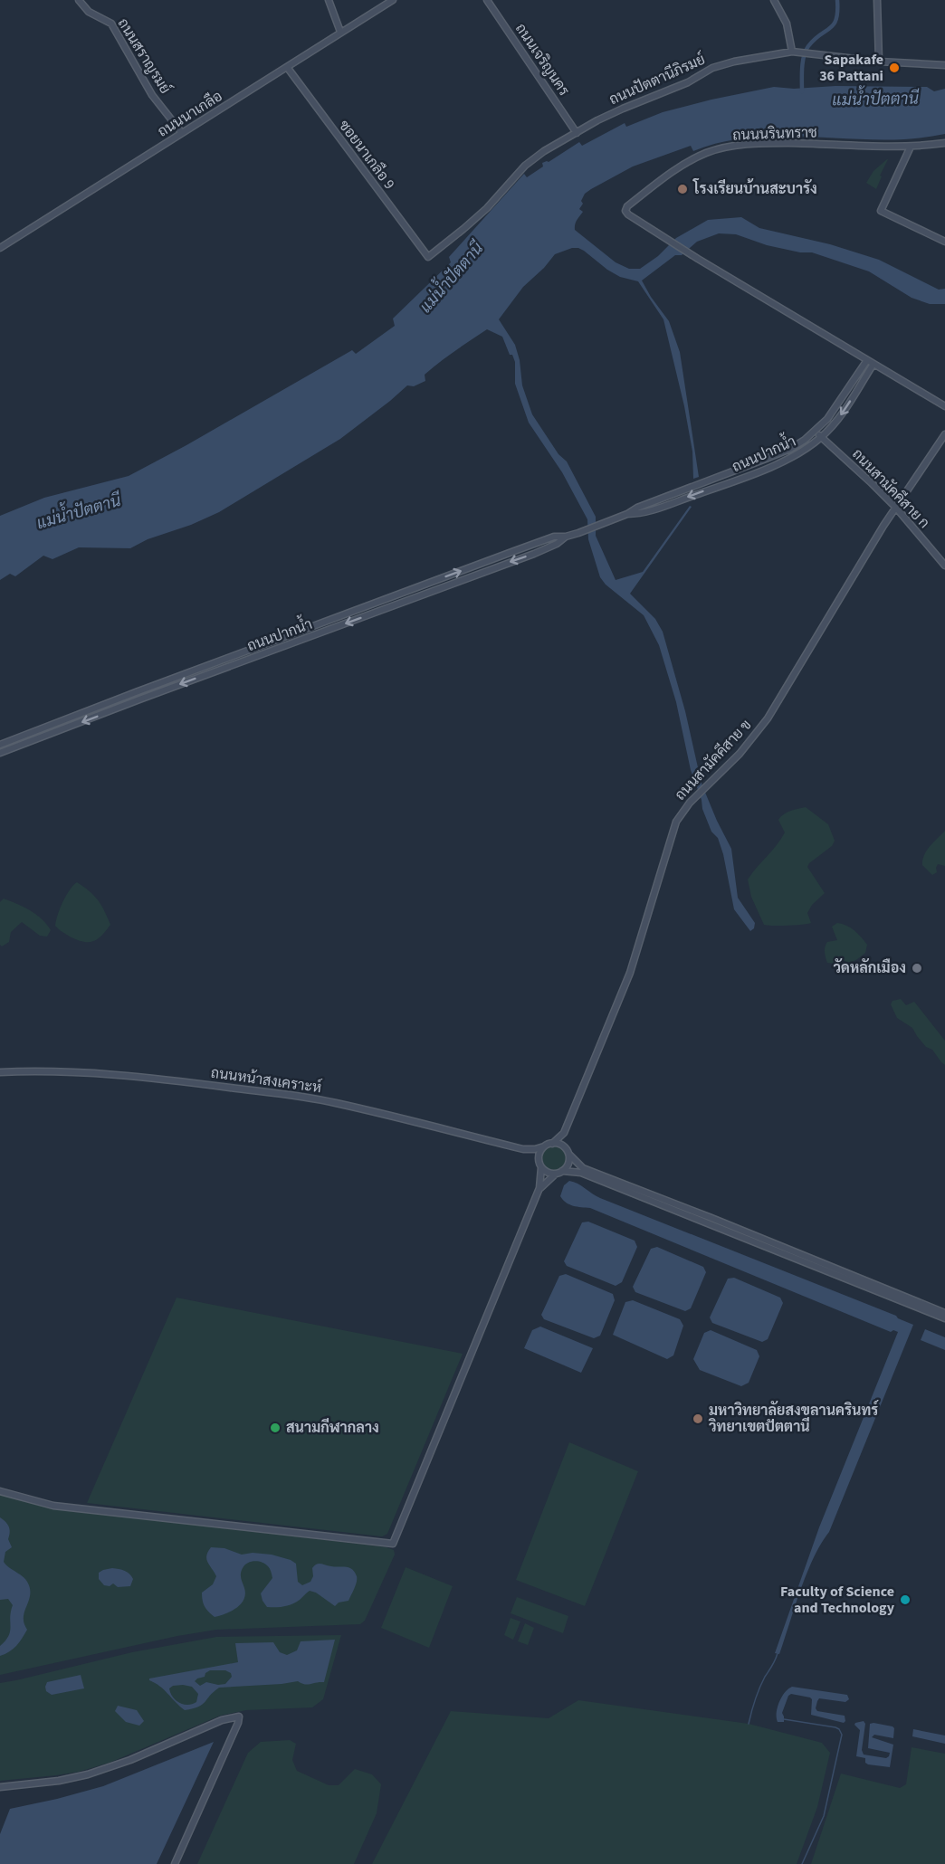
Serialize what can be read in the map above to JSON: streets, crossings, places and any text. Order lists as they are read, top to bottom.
{
  "streets": {
    "street": [
      "ถนนสราญรมย์",
      "ถนนเจริญนคร",
      "ถนนปัตตานีภิรมย์",
      "ถนนนาเกลือ",
      "ถนนนรินทราช",
      "ซอยนาเกลือ 9",
      "ถนนปากน้ำ",
      "ถนนสามัคคีสาย ก",
      "ถนนสามัคคีสาย ข",
      "ถนนหน้าสงเคราะห์"
    ]
  },
  "crossings": [
    ["ถนนสราญรมย์", "ถนนนาเกลือ"],
    ["ถนนเจริญนคร", "ถนนปัตตานีภิรมย์"],
    ["ถนนปัตตานีภิรมย์", "ซอยนาเกลือ 9"],
    ["ถนนนาเกลือ", "ซอยนาเกลือ 9"],
    ["ถนนนรินทราช", "ถนนปากน้ำ"],
    ["ถนนปากน้ำ", "ถนนสามัคคีสาย ก"],
    ["ถนนสามัคคีสาย ก", "ถนนสามัคคีสาย ข"],
    ["ถนนสามัคคีสาย ข", "ถนนหน้าสงเคราะห์"]
  ],
  "water": ["แม่น้ำปัตตานี"],
  "places": [
    "Sapakafe 36 Pattani",
    "โรงเรียนบ้านสะบารัง",
    "วัดหลักเมือง",
    "มหาวิทยาลัยสงขลานครินทร์ วิทยาเขตปัตตานี",
    "สนามกีฬากลาง",
    "Faculty of Science and Technology"
  ]
}
